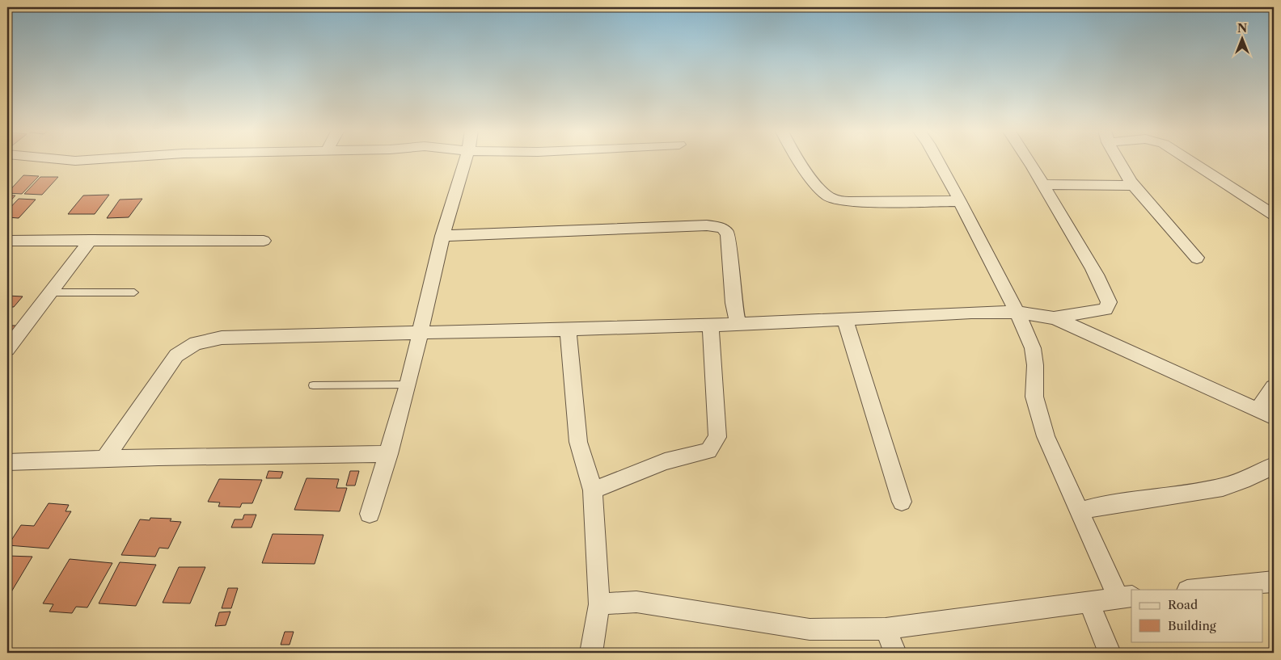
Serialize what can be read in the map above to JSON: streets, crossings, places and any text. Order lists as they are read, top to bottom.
{
  "legend": ["Road", "Building"],
  "north": "top"
}
